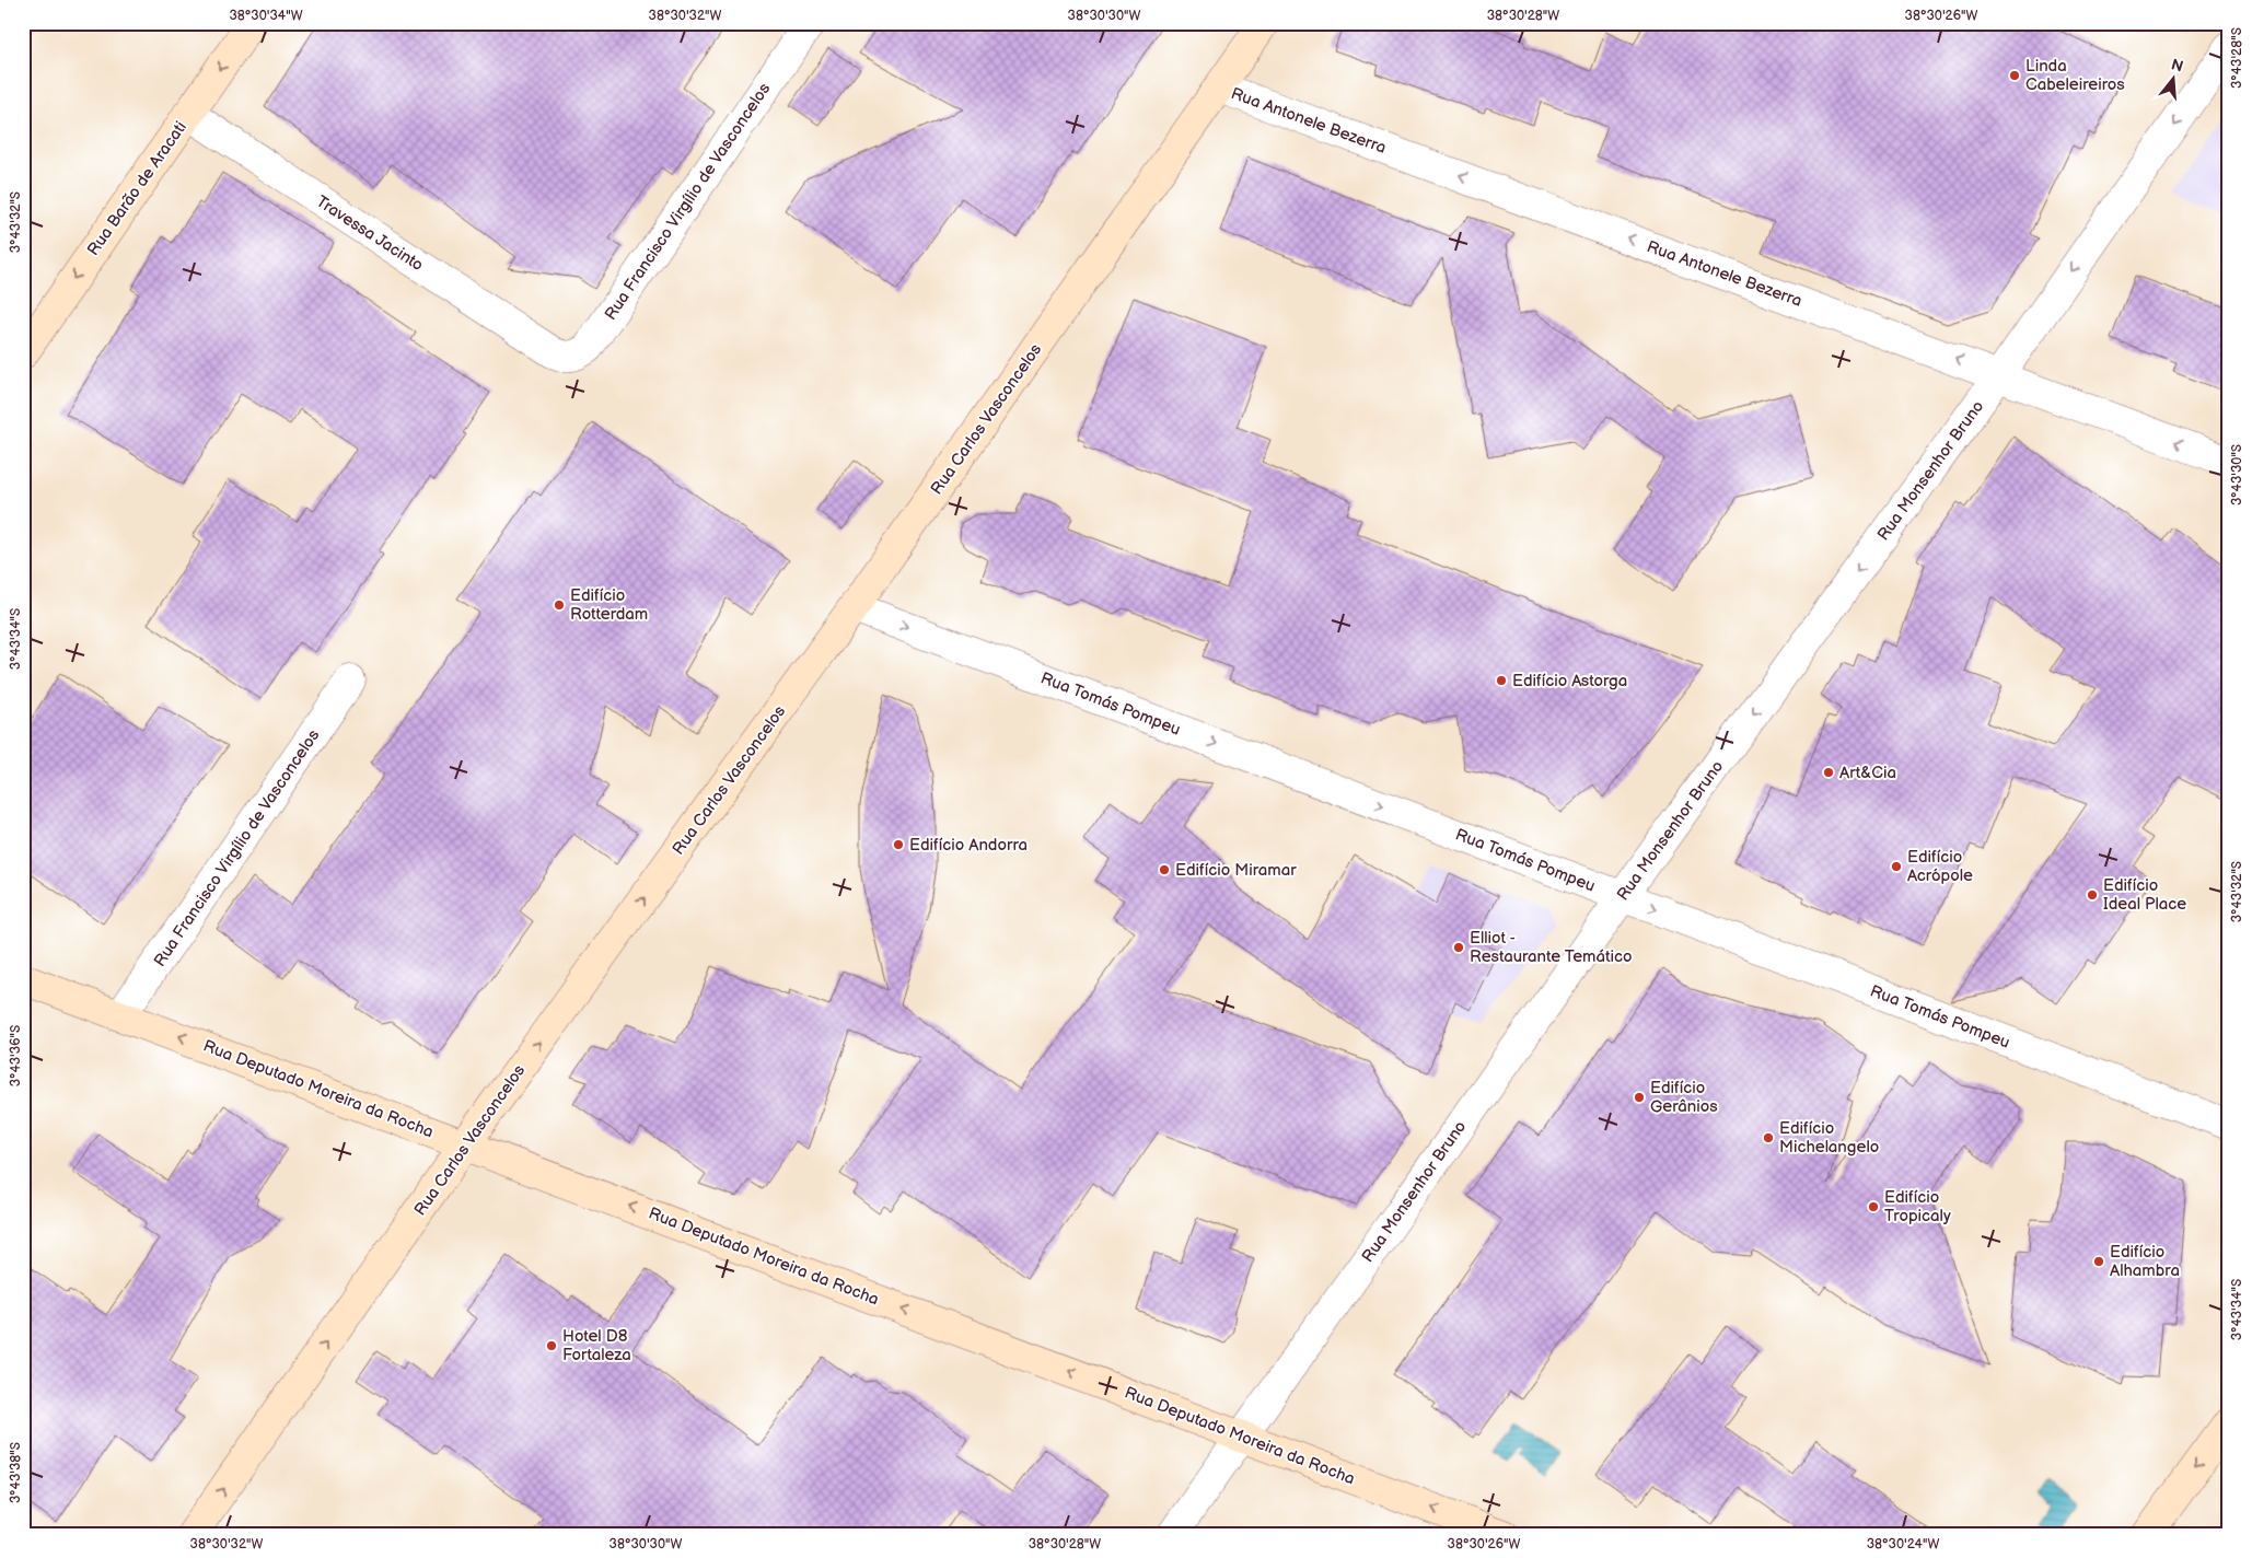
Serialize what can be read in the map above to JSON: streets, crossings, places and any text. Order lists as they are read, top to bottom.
{
  "streets": {
    "street": [
      "Rua Antonele Bezerra",
      "Rua Barão de Aracati",
      "Rua Francisco Virgílio de Vasconcelos",
      "Travessa Jacinto",
      "Rua Carlos Vasconcelos",
      "Rua Monsenhor Bruno",
      "Rua Tomás Pompeu",
      "Rua Deputado Moreira da Rocha"
    ]
  },
  "crossings": [
    ["Rua Antonele Bezerra", "Rua Carlos Vasconcelos"],
    ["Rua Antonele Bezerra", "Rua Monsenhor Bruno"],
    ["Rua Barão de Aracati", "Travessa Jacinto"],
    ["Rua Francisco Virgílio de Vasconcelos", "Travessa Jacinto"],
    ["Rua Francisco Virgílio de Vasconcelos", "Rua Deputado Moreira da Rocha"],
    ["Rua Carlos Vasconcelos", "Rua Tomás Pompeu"],
    ["Rua Carlos Vasconcelos", "Rua Deputado Moreira da Rocha"],
    ["Rua Monsenhor Bruno", "Rua Tomás Pompeu"],
    ["Rua Monsenhor Bruno", "Rua Deputado Moreira da Rocha"]
  ],
  "one_way": [
    "Rua Antonele Bezerra",
    "Rua Barão de Aracati",
    "Rua Carlos Vasconcelos",
    "Rua Monsenhor Bruno",
    "Rua Tomás Pompeu",
    "Rua Deputado Moreira da Rocha"
  ],
  "places": [
    "Linda Cabeleireiros",
    "Edifício Rotterdam",
    "Edifício Astorga",
    "Art&Cia",
    "Edifício Andorra",
    "Edifício Acrópole",
    "Edifício Miramar",
    "Edifício Ideal Place",
    "Elliot - Restaurante Temático",
    "Edifício Gerânios",
    "Edifício Michelangelo",
    "Edifício Tropicaly",
    "Edifício Alhambra",
    "Hotel D8 Fortaleza"
  ],
  "north": "top",
  "coordinates": [
    "38°30'34\"W",
    "38°30'32\"W",
    "38°30'30\"W",
    "38°30'28\"W",
    "38°30'26\"W",
    "3°43'28\"S",
    "3°43'32\"S",
    "3°43'30\"S",
    "3°43'34\"S",
    "3°43'36\"S",
    "3°43'38\"S",
    "38°30'24\"W"
  ]
}
